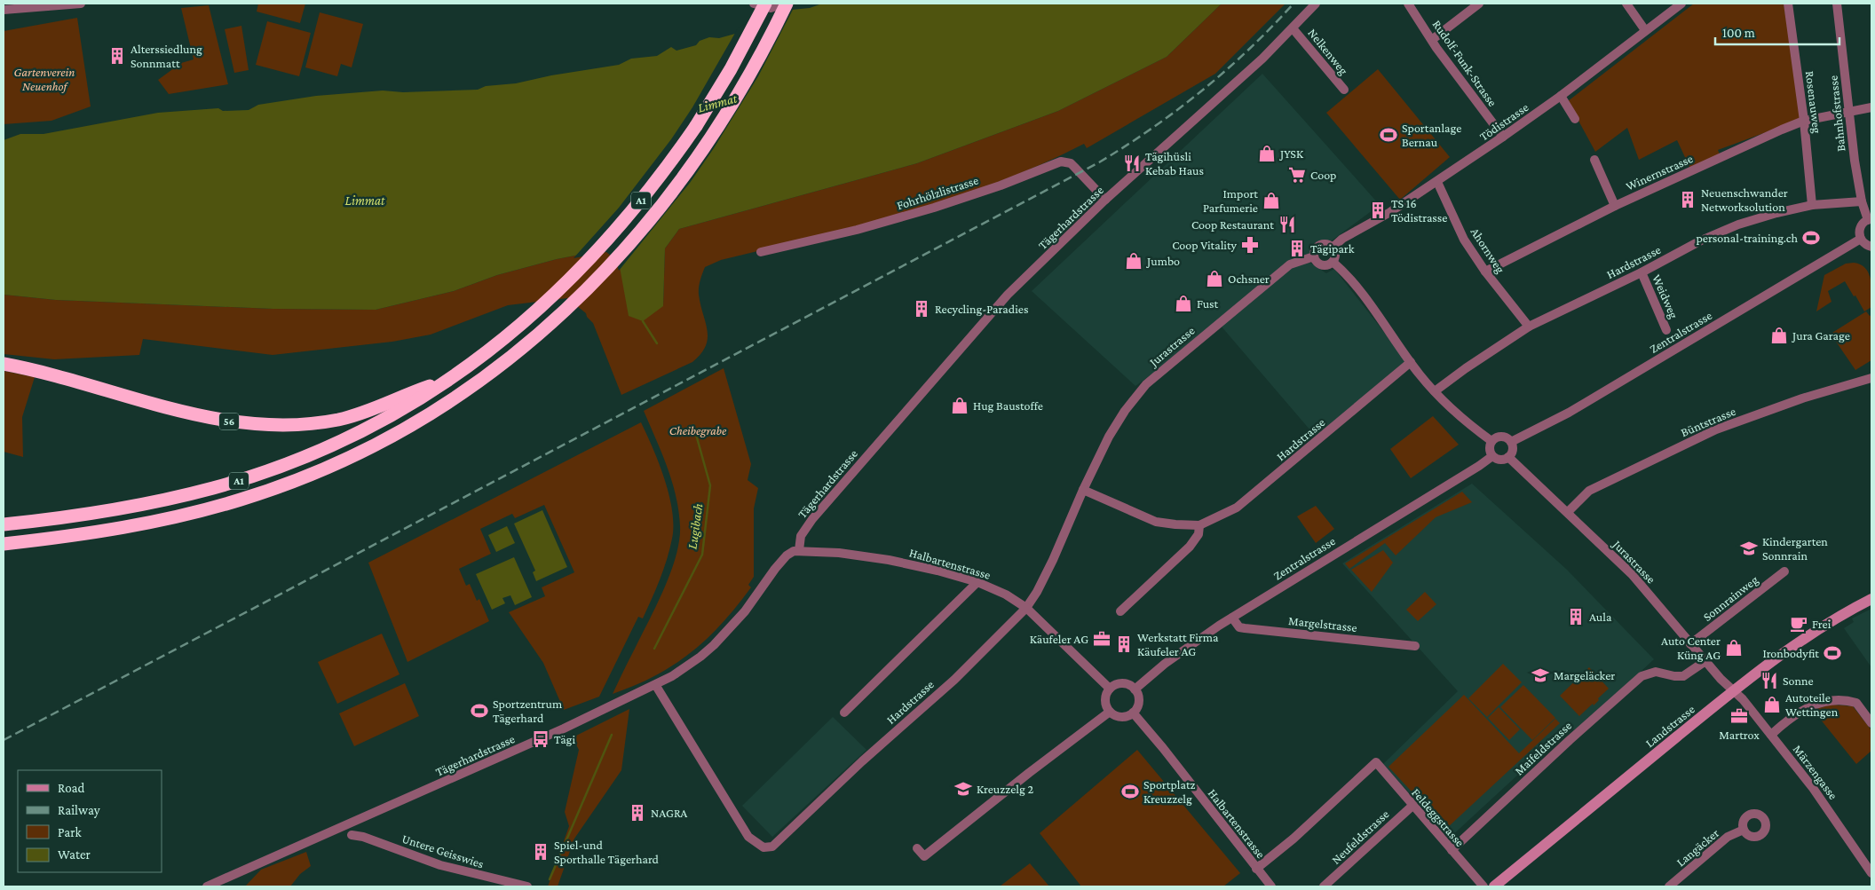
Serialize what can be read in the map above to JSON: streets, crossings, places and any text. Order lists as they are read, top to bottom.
{
  "streets": {
    "highway": ["A1", "56"],
    "main road": ["Landstrasse"],
    "street": [
      "Nelkenweg",
      "Rudolf-Funk-Strasse",
      "Rosenauweg",
      "Bahnhofstrasse",
      "Tödistrasse",
      "Winernstrasse",
      "Fohrhölzlistrasse",
      "Tägerhardstrasse",
      "Ahornweg",
      "Hardstrasse",
      "Weidweg",
      "Zentralstrasse",
      "Jurastrasse",
      "Büntstrasse",
      "Halbartenstrasse",
      "Sonnrainweg",
      "Margelstrasse",
      "Maifeldstrasse",
      "Märzengasse",
      "Feldeggstrasse",
      "Neufeldstrasse",
      "Langäcker",
      "Untere Geisswies"
    ]
  },
  "crossings": [
    ["Nelkenweg", "Tägerhardstrasse"],
    ["Rudolf-Funk-Strasse", "Tödistrasse"],
    ["Rosenauweg", "Winernstrasse"],
    ["Rosenauweg", "Hardstrasse"],
    ["Bahnhofstrasse", "Winernstrasse"],
    ["Bahnhofstrasse", "Hardstrasse"],
    ["Tödistrasse", "Ahornweg"],
    ["Tödistrasse", "Jurastrasse"],
    ["Winernstrasse", "Ahornweg"],
    ["Fohrhölzlistrasse", "Tägerhardstrasse"],
    ["A1", "56"],
    ["Tägerhardstrasse", "Hardstrasse"],
    ["Tägerhardstrasse", "Halbartenstrasse"],
    ["Ahornweg", "Hardstrasse"],
    ["Hardstrasse", "Weidweg"],
    ["Hardstrasse", "Jurastrasse"],
    ["Hardstrasse", "Halbartenstrasse"],
    ["Zentralstrasse", "Jurastrasse"],
    ["Zentralstrasse", "Halbartenstrasse"],
    ["Zentralstrasse", "Margelstrasse"],
    ["Jurastrasse", "Büntstrasse"],
    ["Jurastrasse", "Sonnrainweg"],
    ["Jurastrasse", "Landstrasse"],
    ["Jurastrasse", "Maifeldstrasse"],
    ["Jurastrasse", "Märzengasse"],
    ["Halbartenstrasse", "Feldeggstrasse"],
    ["Landstrasse", "Märzengasse"],
    ["Maifeldstrasse", "Feldeggstrasse"],
    ["Feldeggstrasse", "Neufeldstrasse"]
  ],
  "water": ["Limmat", "Lugibach"],
  "parks": ["Gartenverein Neuenhof", "Cheibegrabe"],
  "places": {
    "building": [
      "Alterssiedlung Sonnmatt",
      "Neuenschwander Networksolution",
      "TS 16 Tödistrasse",
      "Tägipark",
      "Recycling-Paradies",
      "Aula",
      "Werkstatt Firma Käufeler AG",
      "NAGRA",
      "Spiel-und Sporthalle Tägerhard"
    ],
    "sports": [
      "Sportanlage Bernau",
      "personal-training.ch",
      "Ironbodyfit",
      "Sportzentrum Tägerhard",
      "Sportplatz Kreuzzelg"
    ],
    "shop": [
      "JYSK",
      "Import Parfumerie",
      "Jumbo",
      "Ochsner",
      "Fust",
      "Jura Garage",
      "Hug Baustoffe",
      "Auto Center Küng AG",
      "Autoteile Wettingen"
    ],
    "restaurant": ["Tägihüsli Kebab Haus", "Coop Restaurant", "Sonne"],
    "supermarket": ["Coop"],
    "pharmacy": ["Coop Vitality"],
    "school or university": ["Kindergarten Sonnrain", "Margeläcker", "Kreuzzelg 2"],
    "cafe": ["Frei"],
    "office": ["Käufeler AG", "Martrox"],
    "bus stop": ["Tägi"]
  },
  "legend": [
    "Road",
    "Railway",
    "Park",
    "Water"
  ],
  "scale_bar": "100 m"
}
